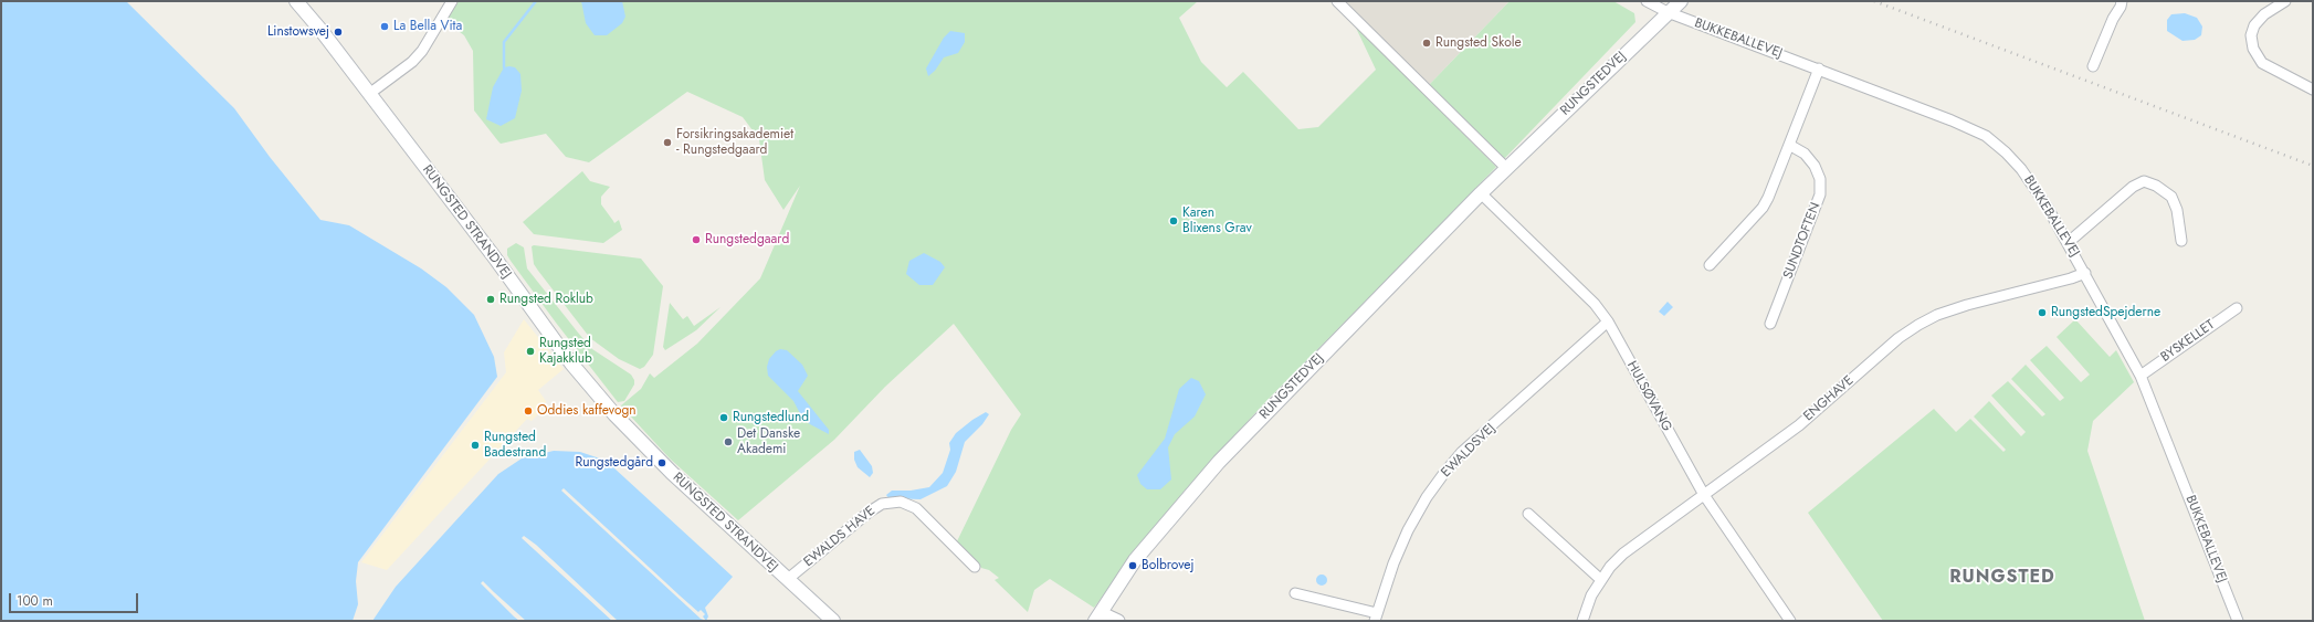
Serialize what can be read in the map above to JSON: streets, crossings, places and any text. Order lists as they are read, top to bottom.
{
  "streets": {
    "main road": ["RUNGSTEDVEJ", "RUNGSTED STRANDVEJ"],
    "street": [
      "BUKKEBALLEVEJ",
      "SUNDTOFTEN",
      "BYSKELLET",
      "HULSØVANG",
      "ENGHAVE",
      "EWALDSVEJ",
      "EWALDS HAVE"
    ]
  },
  "crossings": [
    ["BUKKEBALLEVEJ", "RUNGSTEDVEJ"],
    ["BUKKEBALLEVEJ", "BYSKELLET"],
    ["BUKKEBALLEVEJ", "ENGHAVE"],
    ["RUNGSTEDVEJ", "HULSØVANG"],
    ["RUNGSTED STRANDVEJ", "EWALDS HAVE"],
    ["HULSØVANG", "ENGHAVE"],
    ["HULSØVANG", "EWALDSVEJ"]
  ],
  "districts": ["RUNGSTED"],
  "places": [
    "La Bella Vita",
    "Linstowsvej",
    "Rungsted Skole",
    "Forsikringsakademiet - Rungstedgaard",
    "Karen Blixens Grav",
    "Rungstedgaard",
    "Rungsted Roklub",
    "RungstedSpejderne",
    "Rungsted Kajakklub",
    "Oddies kaffevogn",
    "Rungstedlund",
    "Det Danske Akademi",
    "Rungsted Badestrand",
    "Rungstedgård",
    "Bolbrovej"
  ],
  "scale_bar": "100 m"
}
